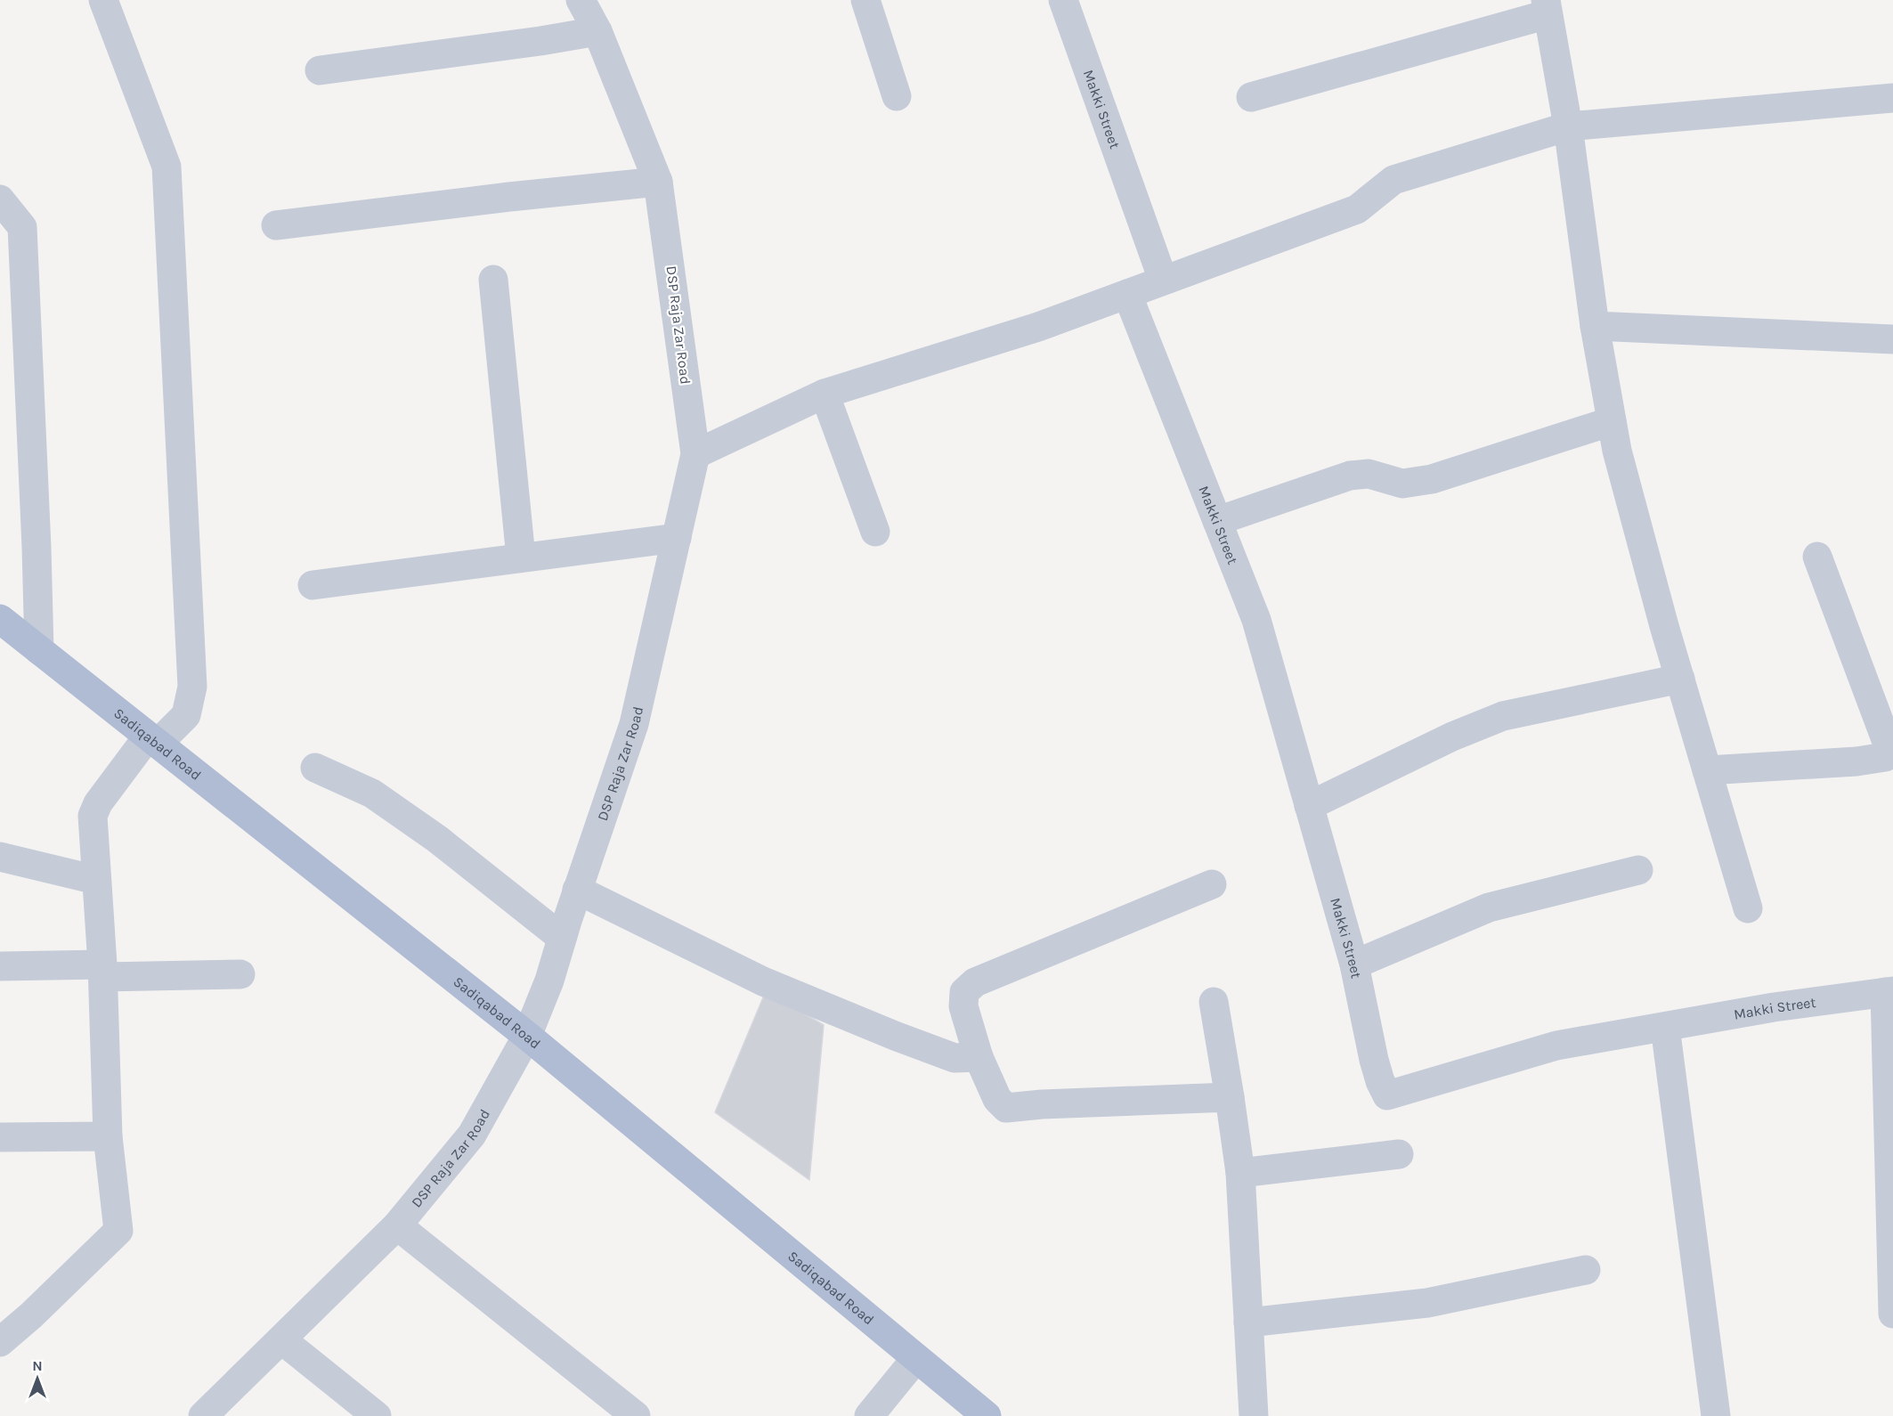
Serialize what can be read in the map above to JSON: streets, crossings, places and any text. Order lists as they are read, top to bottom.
{
  "streets": {
    "main road": ["Sadiqabad Road"],
    "street": ["Makki Street", "DSP Raja Zar Road"]
  },
  "crossings": [
    ["DSP Raja Zar Road", "Sadiqabad Road"]
  ],
  "north": "top"
}
